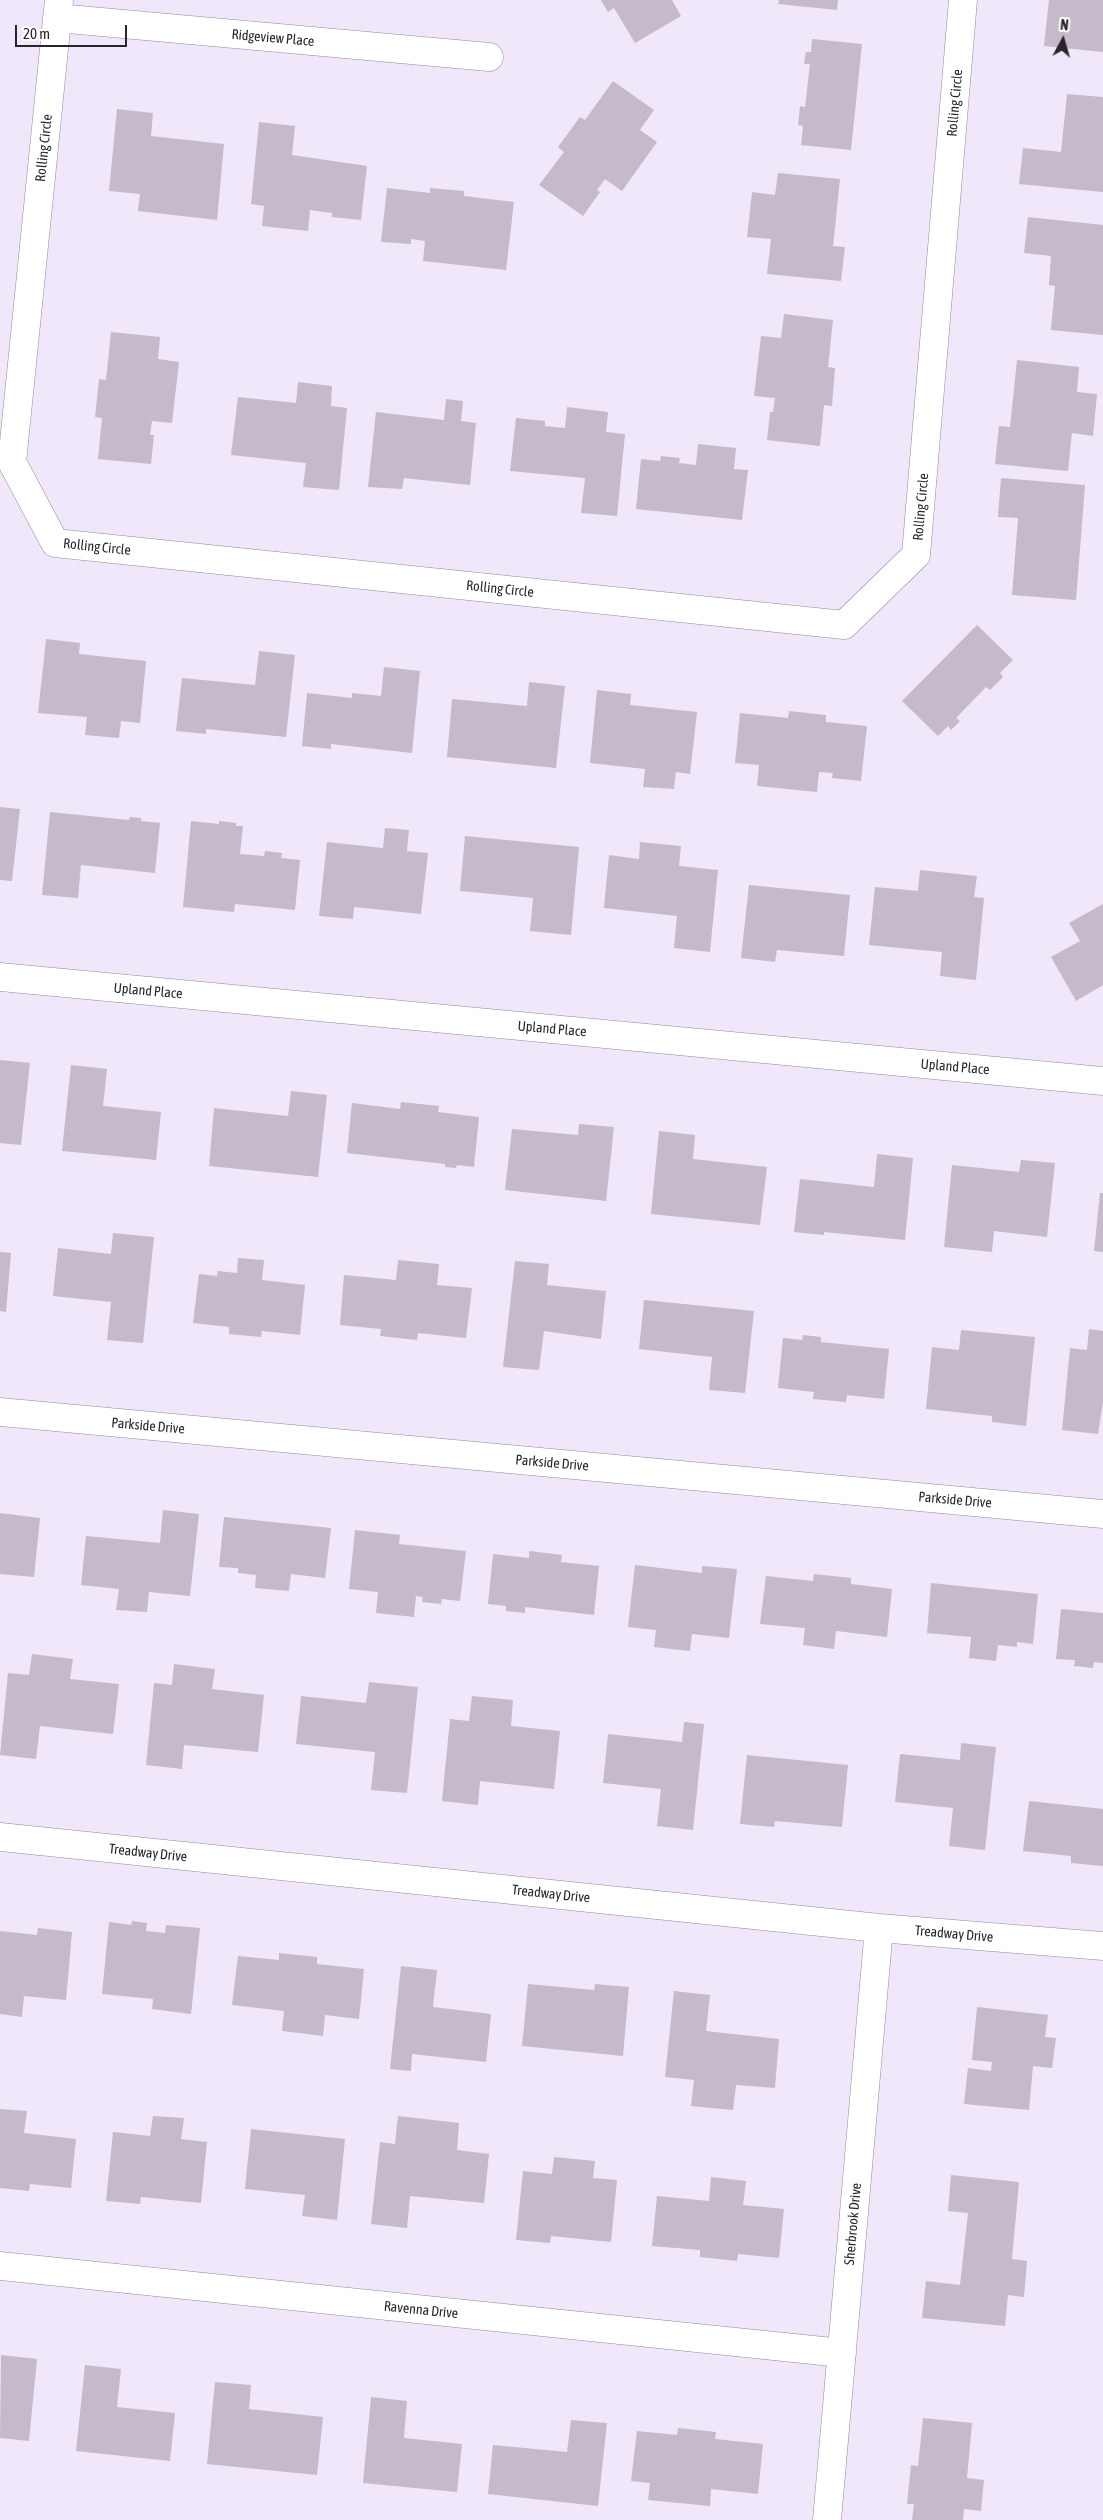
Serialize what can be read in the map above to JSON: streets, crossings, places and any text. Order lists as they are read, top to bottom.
{
  "streets": {
    "street": [
      "Ridgeview Place",
      "Rolling Circle",
      "Upland Place",
      "Parkside Drive",
      "Treadway Drive",
      "Sherbrook Drive",
      "Ravenna Drive"
    ]
  },
  "crossings": [
    ["Ridgeview Place", "Rolling Circle"],
    ["Treadway Drive", "Sherbrook Drive"],
    ["Sherbrook Drive", "Ravenna Drive"]
  ],
  "scale_bar": "20 m",
  "north": "top"
}
